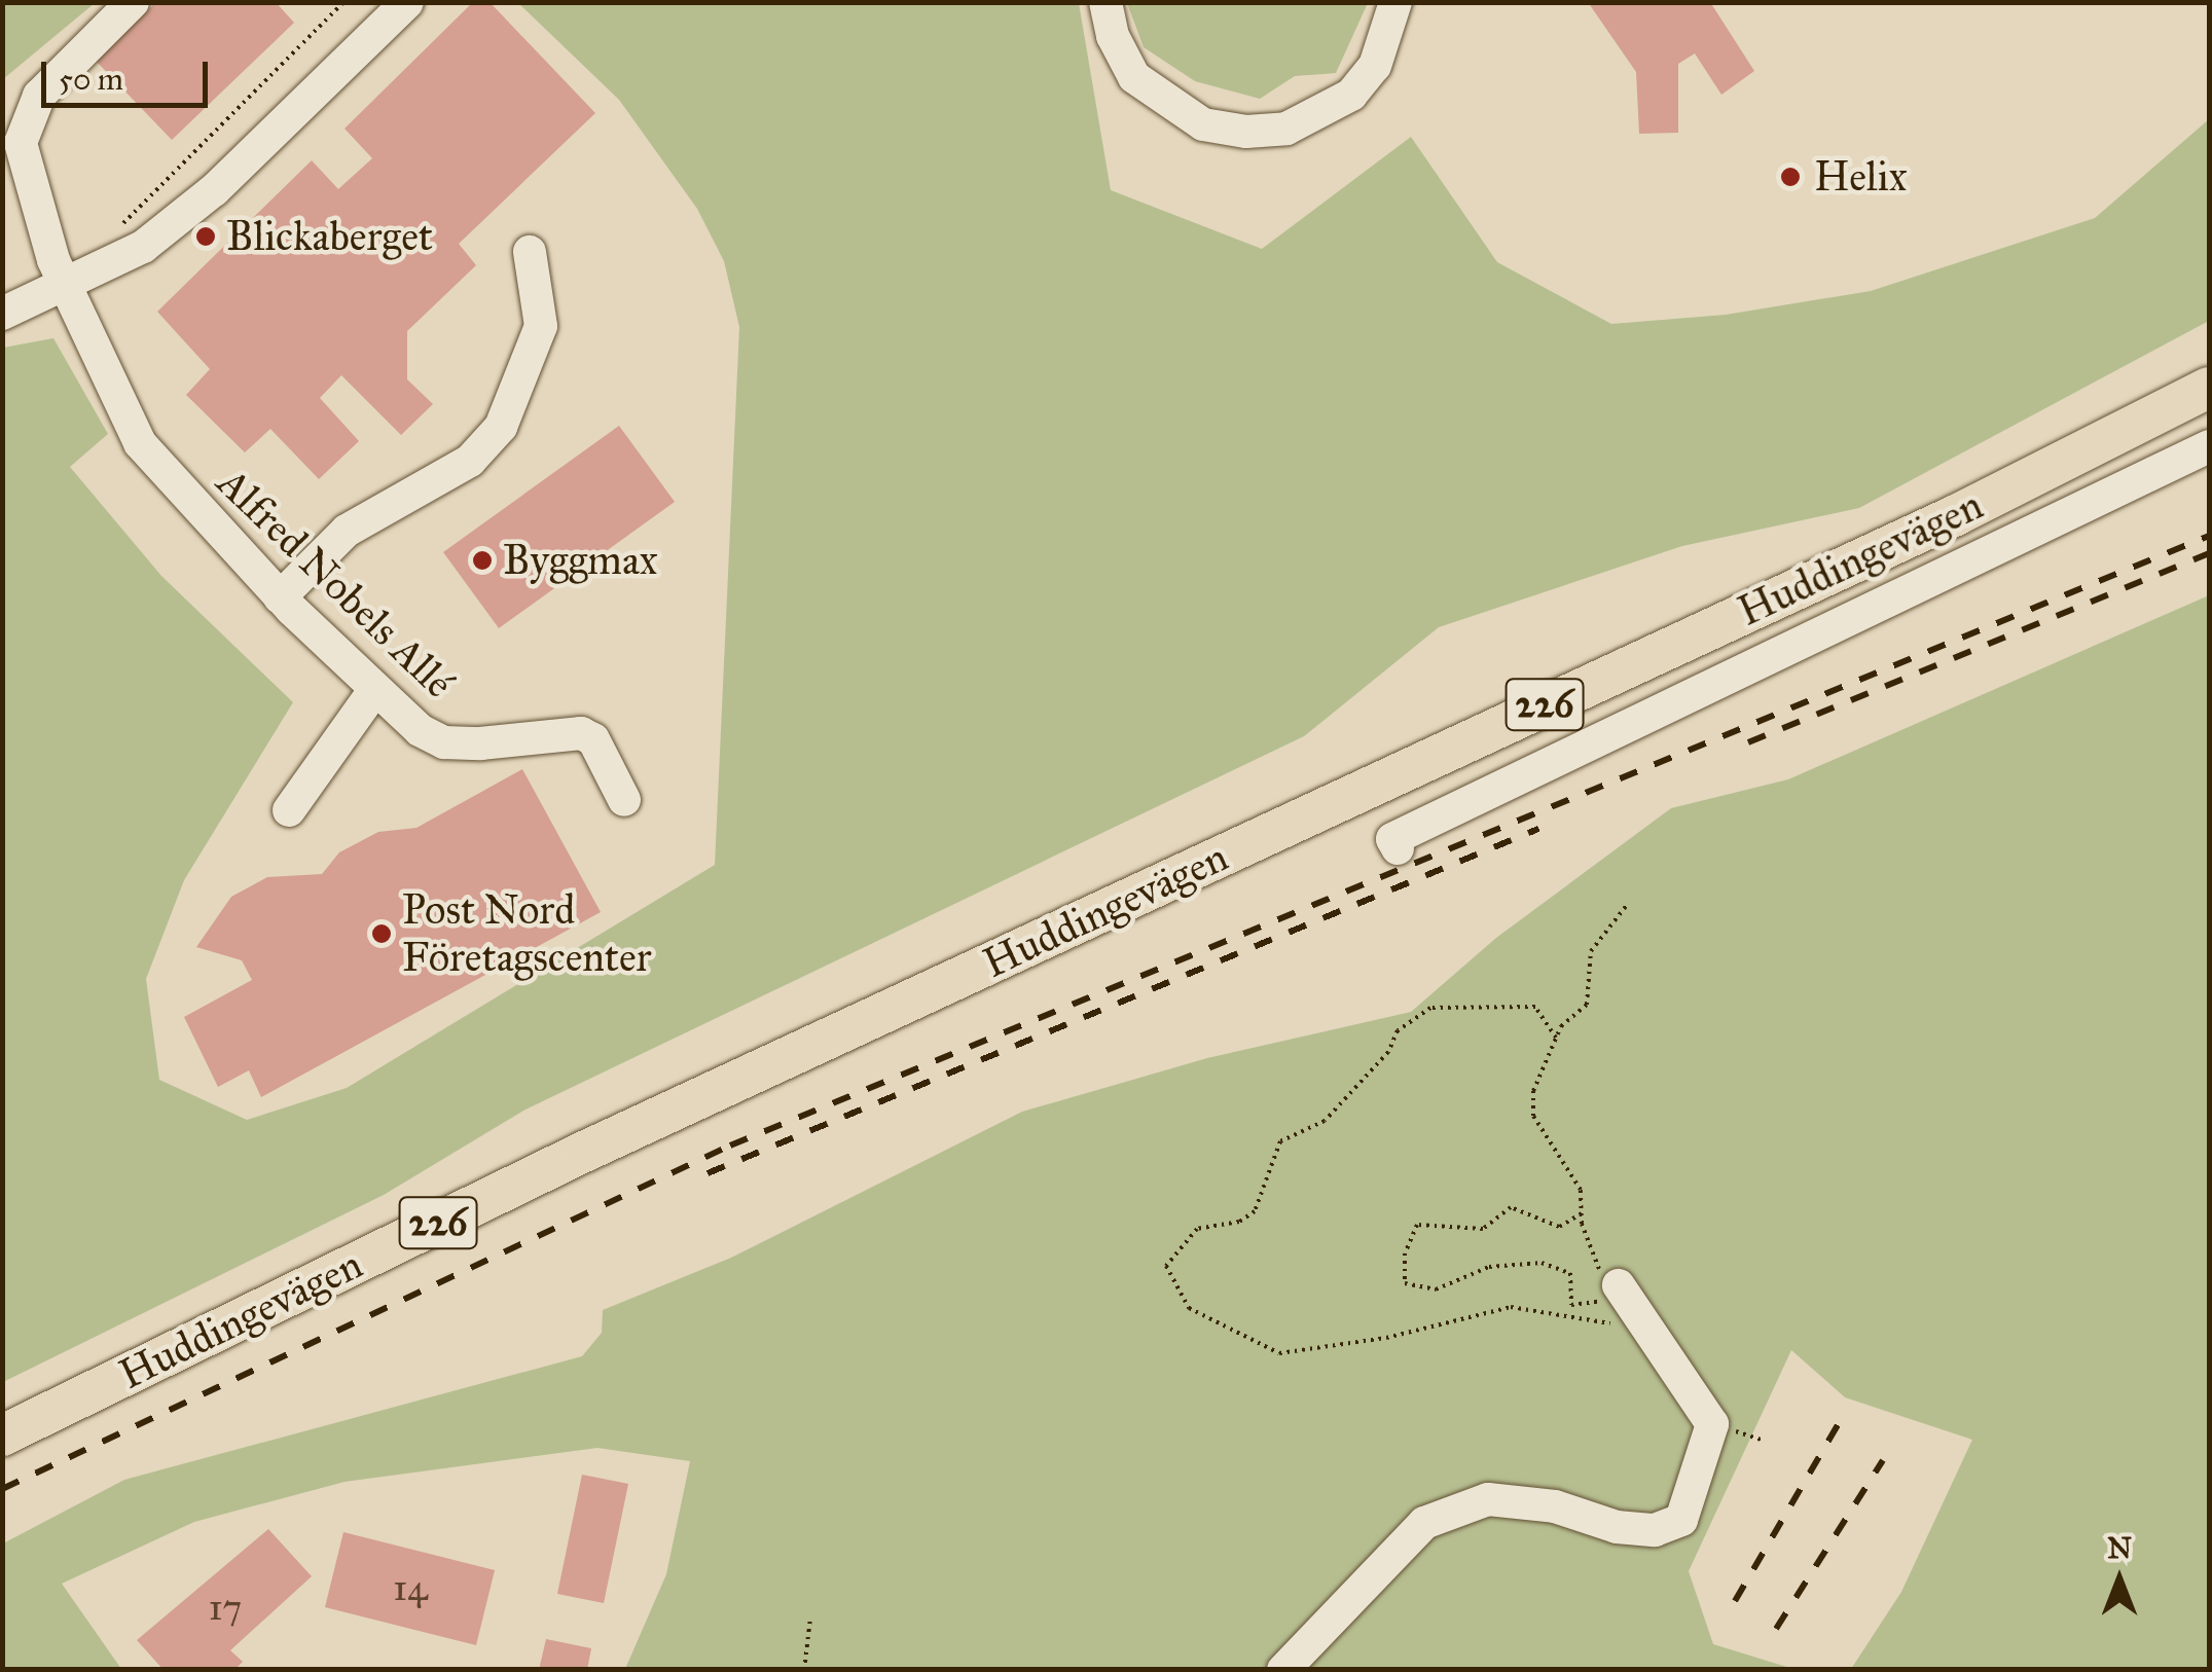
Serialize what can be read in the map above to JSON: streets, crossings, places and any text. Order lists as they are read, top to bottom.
{
  "streets": {
    "main road": ["Huddingevägen", "226"],
    "street": ["Alfred Nobels Allé"]
  },
  "places": [
    "Helix",
    "Blickaberget",
    "Byggmax",
    "Post Nord Företagscenter"
  ],
  "house_numbers": ["14", "17"],
  "scale_bar": "50 m",
  "north": "top"
}
